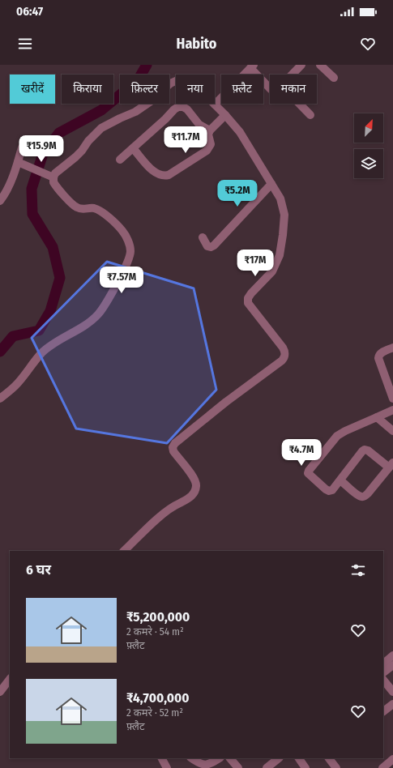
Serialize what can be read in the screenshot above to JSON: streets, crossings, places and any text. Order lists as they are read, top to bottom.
{
  "north": "top right",
  "page": {
    "status": "06:47",
    "header": "Habito",
    "chip": [
      "खरीदें",
      "किराया",
      "फ़िल्टर",
      "नया",
      "फ़्लैट",
      "मकान"
    ],
    "price": [
      "₹11.7M",
      "₹15.9M",
      "₹5.2M",
      "₹17M",
      "₹7.57M",
      "₹4.7M"
    ],
    "heading": "6 घर",
    "list": [
      {
        "name": "₹5,200,000",
        "note": "2 कमरे · 54 m² · फ़्लैट"
      },
      {
        "name": "₹4,700,000",
        "note": "2 कमरे · 52 m² · फ़्लैट"
      }
    ]
  }
}
